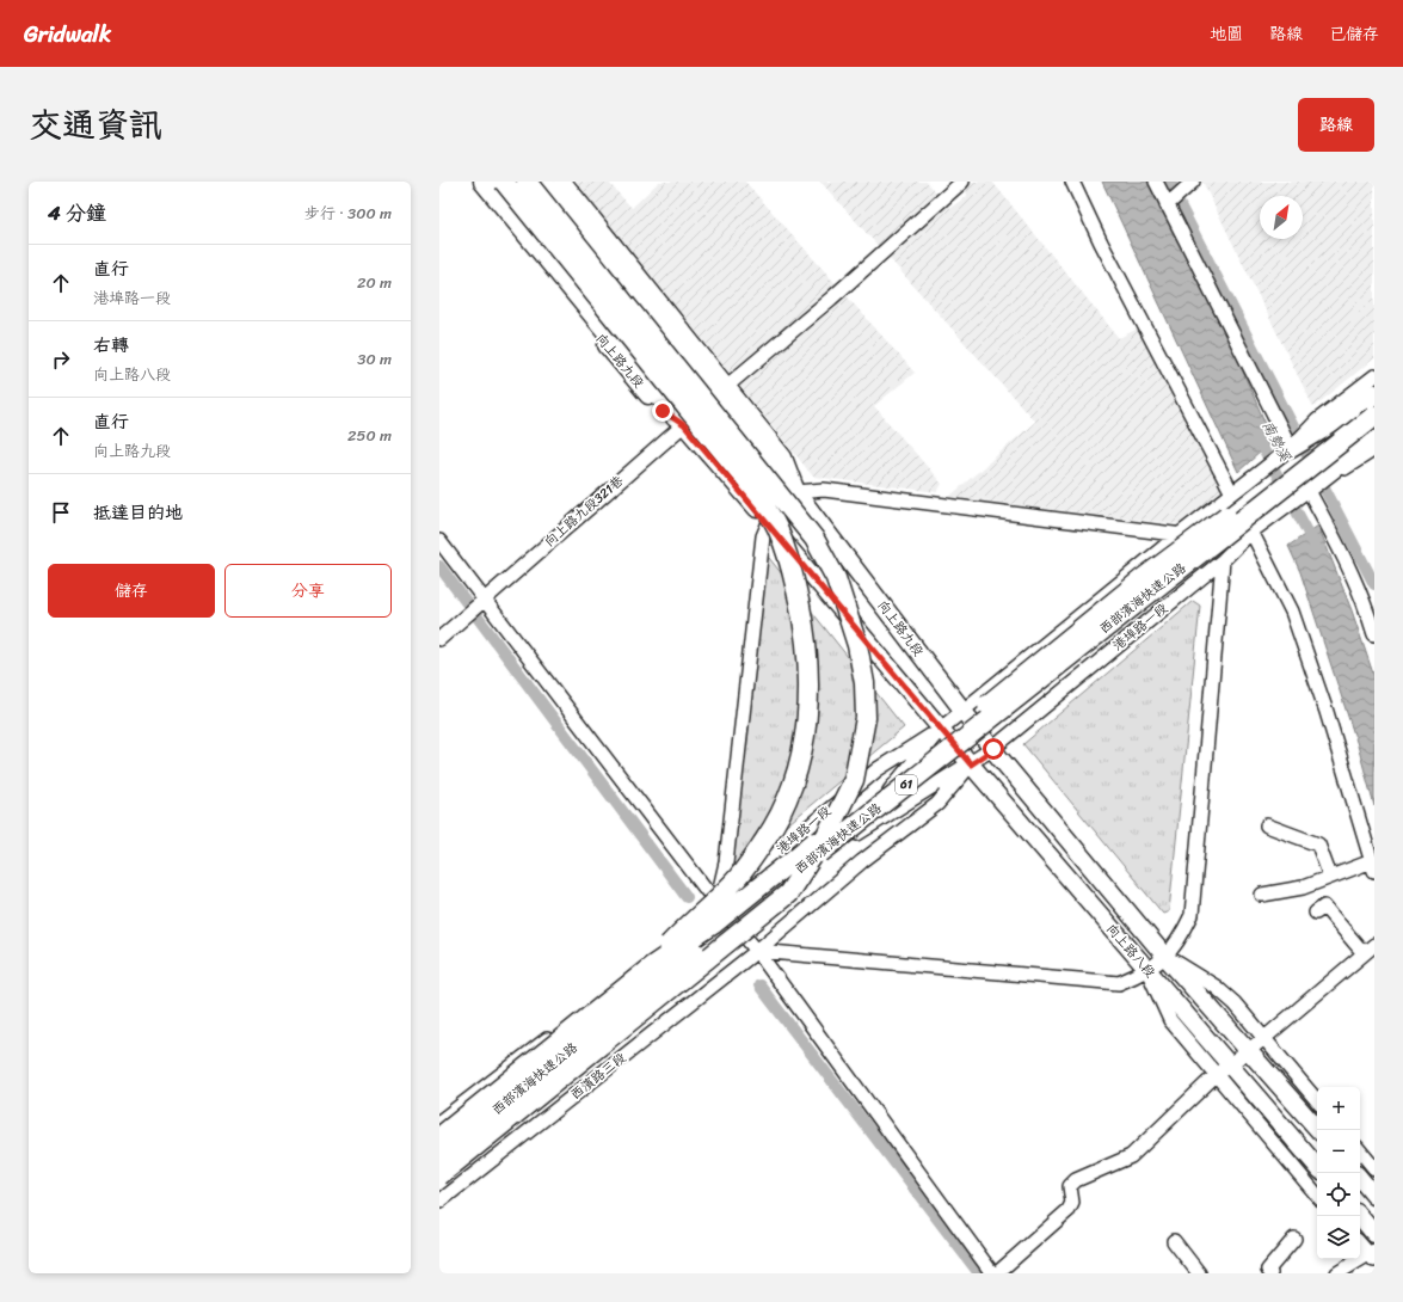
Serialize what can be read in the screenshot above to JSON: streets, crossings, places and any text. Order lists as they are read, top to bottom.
{
  "streets": {
    "highway": ["西部濱海快速公路", "61"],
    "main road": ["向上路九段", "向上路八段"],
    "street": ["向上路九段321巷", "港埠路一段", "西濱路三段"]
  },
  "crossings": [
    ["向上路九段", "向上路九段321巷"],
    ["向上路九段", "港埠路一段"],
    ["向上路九段", "向上路八段"],
    ["港埠路一段", "向上路八段"],
    ["港埠路一段", "西濱路三段"]
  ],
  "water": ["南勢溪"],
  "north": "top right",
  "page": {
    "header": "Gridwalk",
    "nav": ["地圖", "路線", "已儲存"],
    "title": "交通資訊",
    "buttons": [
      "路線",
      ["儲存", "分享"]
    ],
    "heading": ["4 分鐘", "步行 · 300 m"],
    "list": [
      ["直行", "港埠路一段", "20 m"],
      ["右轉", "向上路八段", "30 m"],
      ["直行", "向上路九段", "250 m"],
      "抵達目的地"
    ],
    "map_buttons": ["+", "−"]
  }
}
